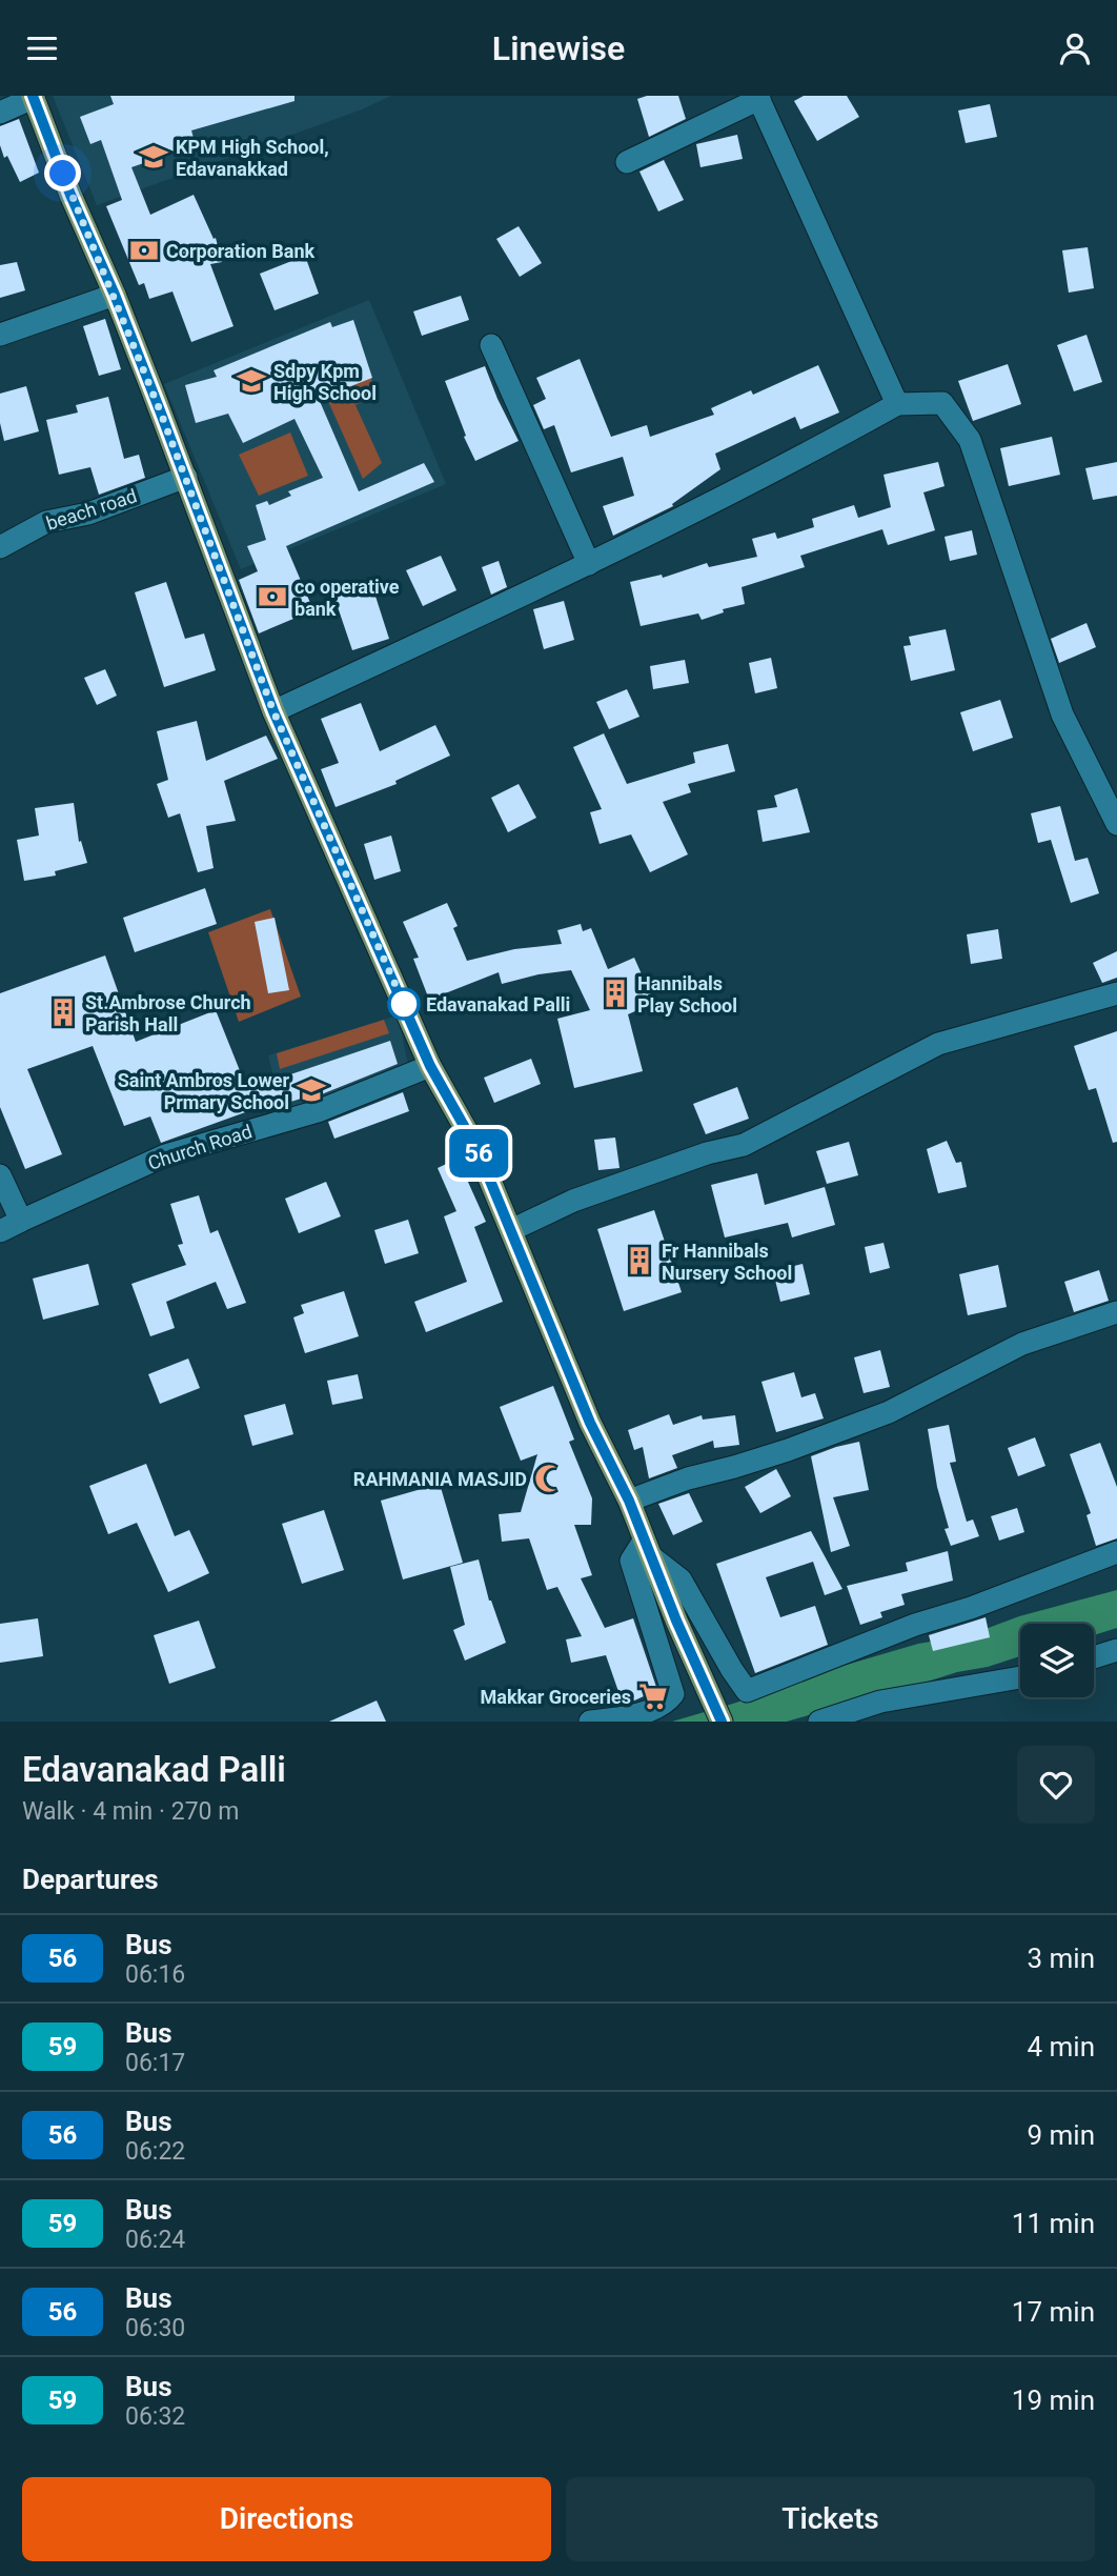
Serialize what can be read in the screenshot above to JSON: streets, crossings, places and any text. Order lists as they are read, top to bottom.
{
  "streets": {
    "street": ["beach road", "Church Road"]
  },
  "places": {
    "school or university": ["KPM High School, Edavanakkad", "Sdpy Kpm High School", "Saint Ambros Lower Prmary School"],
    "bank": ["Corporation Bank", "co operative bank"],
    "building": ["Hannibals Play School", "St.Ambrose Church Parish Hall", "Fr Hannibals Nursery School"],
    "other": ["Edavanakad Palli"],
    "mosque": ["RAHMANIA MASJID"],
    "supermarket": ["Makkar Groceries"]
  },
  "lines": ["bus line 56"],
  "page": {
    "header": "Linewise",
    "on_map": "56",
    "heading": [
      ["Edavanakad Palli", "Walk · 4 min · 270 m"],
      "Departures"
    ],
    "list": [
      {
        "mark": "56",
        "name": "Bus",
        "note": "06:16",
        "value": "3 min"
      },
      {
        "mark": "59",
        "name": "Bus",
        "note": "06:17",
        "value": "4 min"
      },
      {
        "mark": "56",
        "name": "Bus",
        "note": "06:22",
        "value": "9 min"
      },
      {
        "mark": "59",
        "name": "Bus",
        "note": "06:24",
        "value": "11 min"
      },
      {
        "mark": "56",
        "name": "Bus",
        "note": "06:30",
        "value": "17 min"
      },
      {
        "mark": "59",
        "name": "Bus",
        "note": "06:32",
        "value": "19 min"
      }
    ],
    "buttons": ["Directions", "Tickets"]
  }
}
